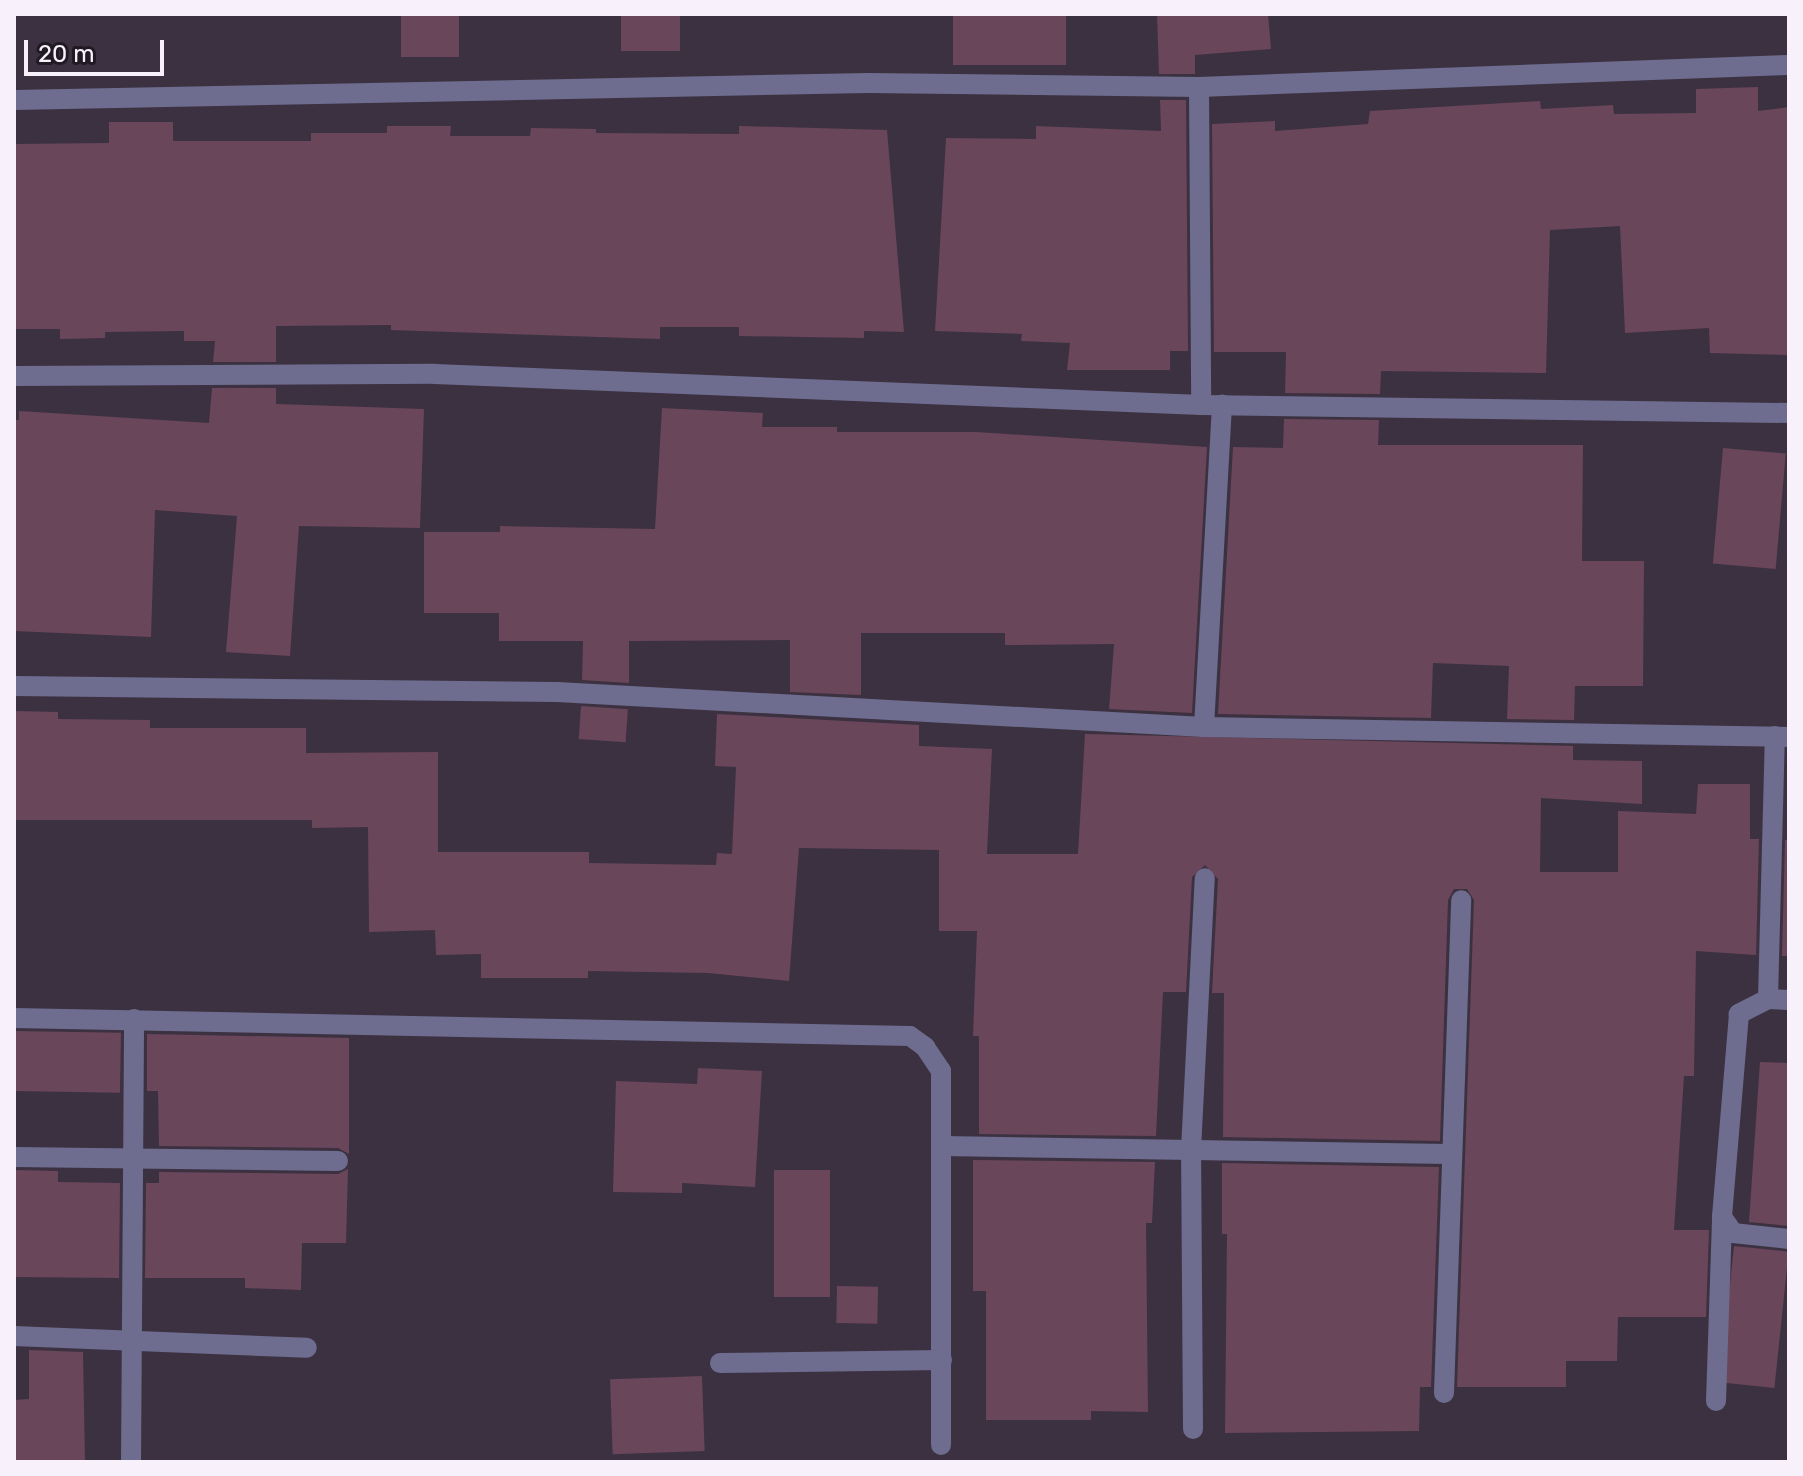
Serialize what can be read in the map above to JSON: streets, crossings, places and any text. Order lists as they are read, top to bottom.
{
  "scale_bar": "20 m"
}
